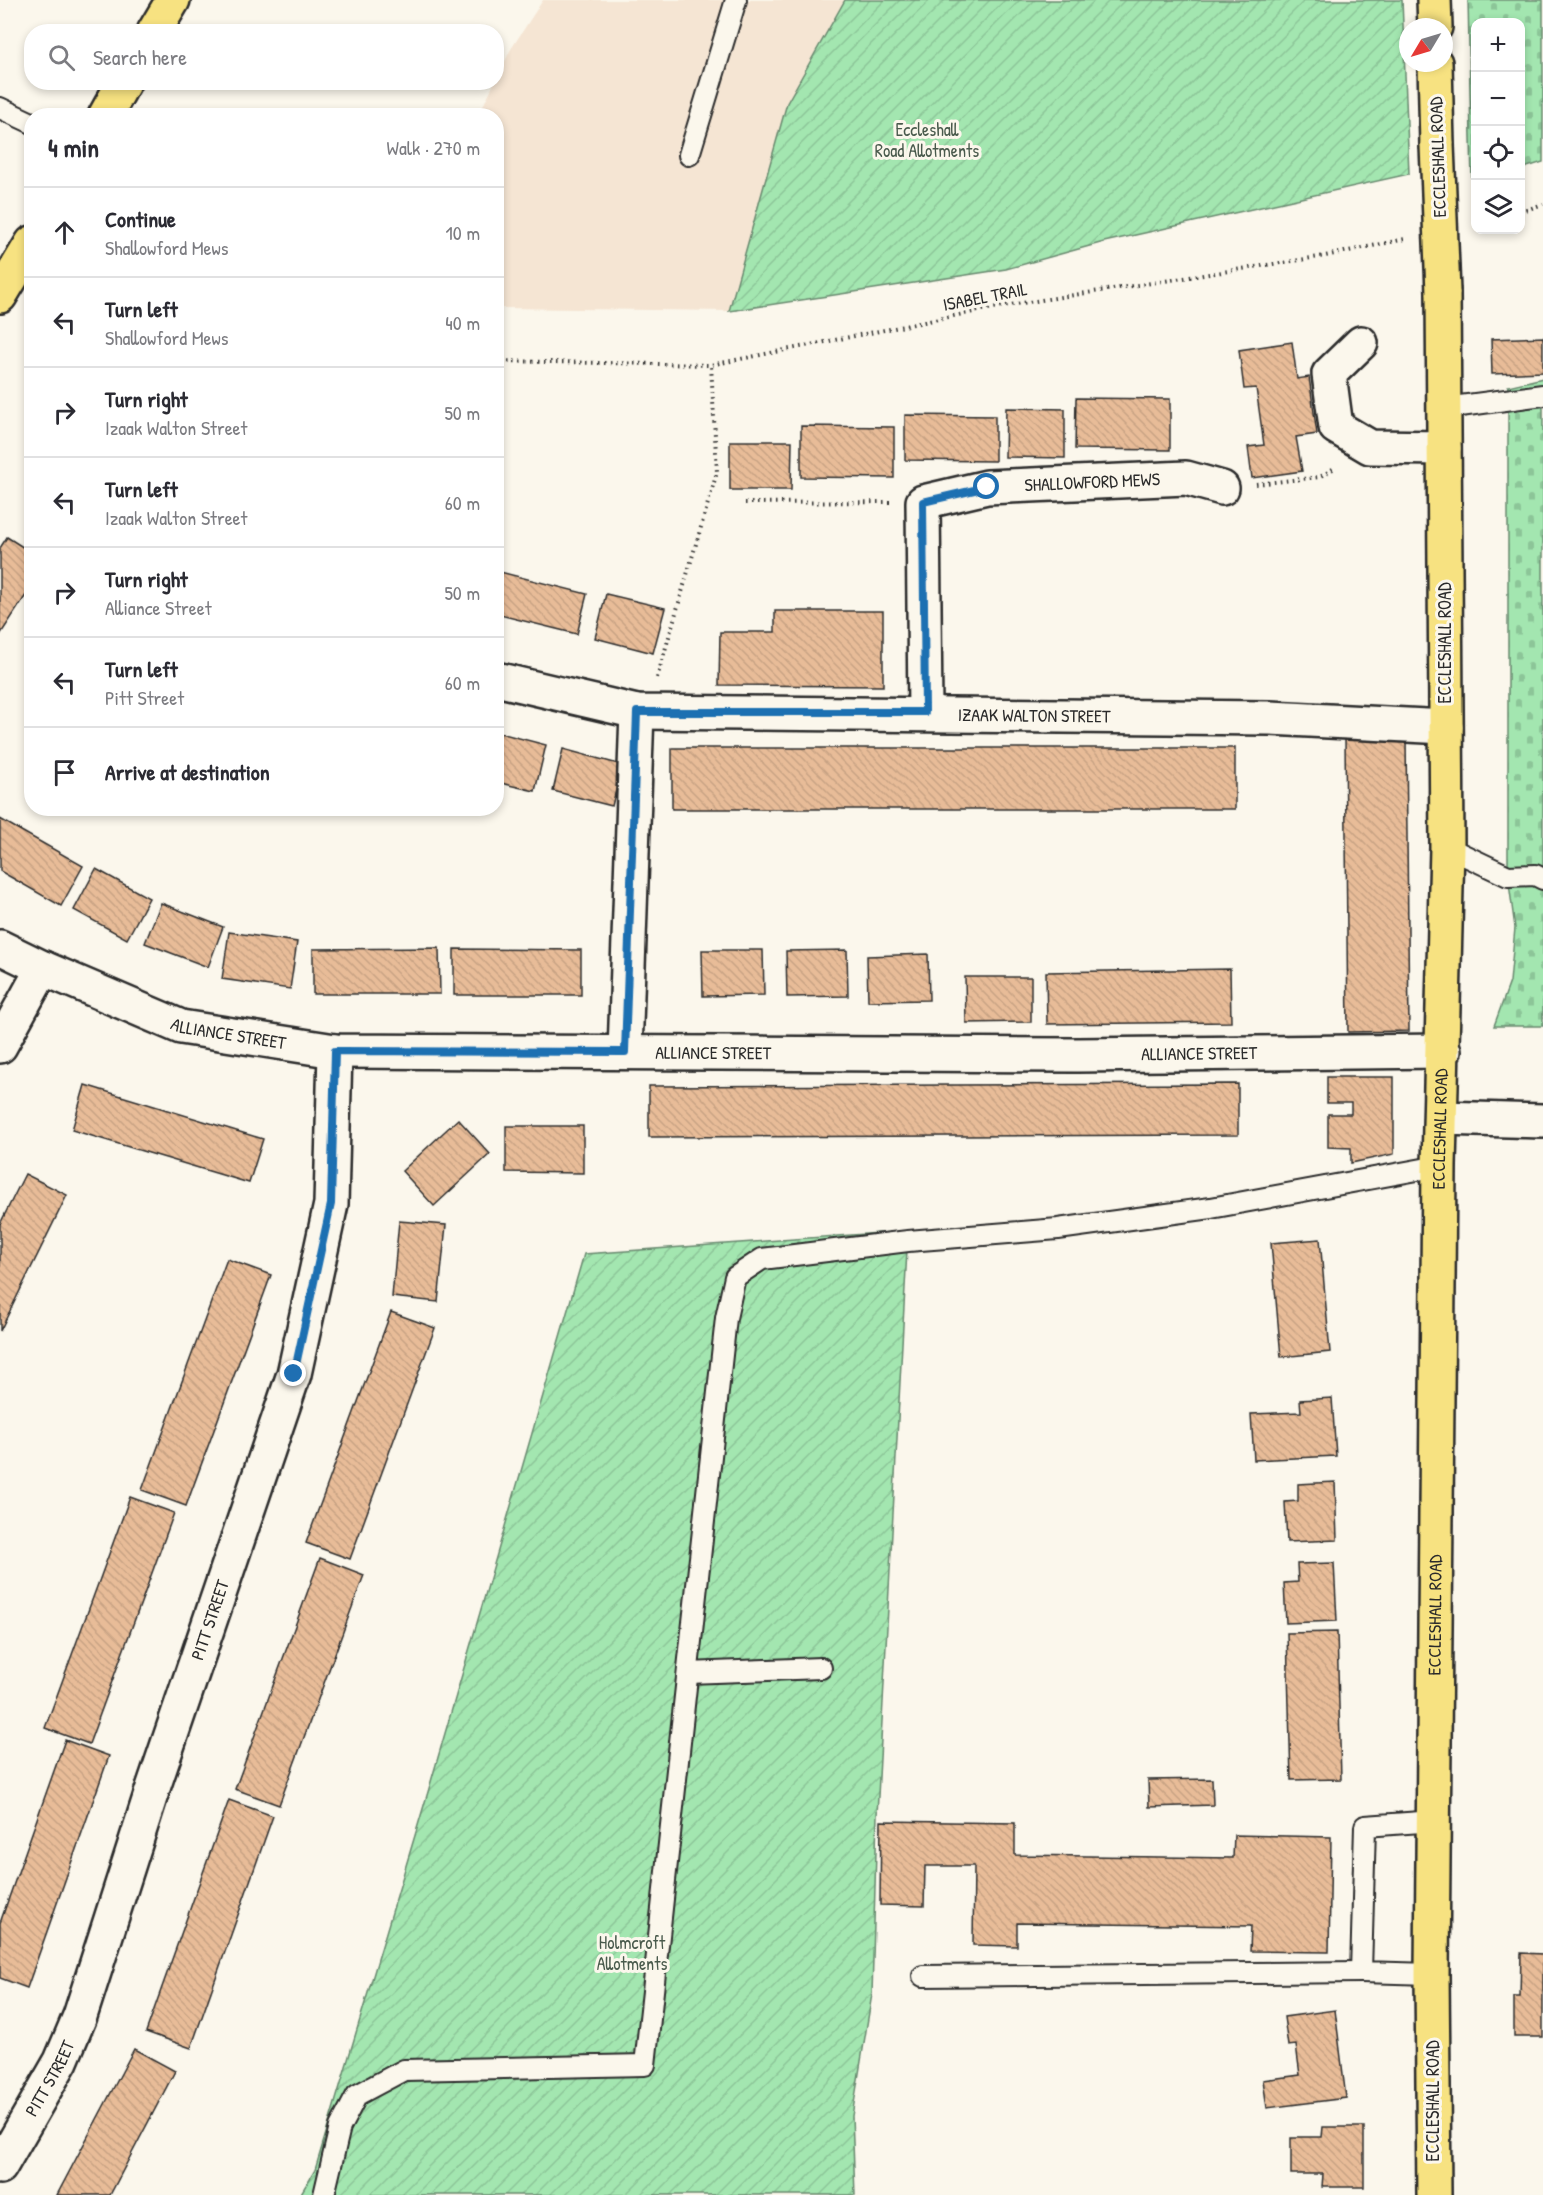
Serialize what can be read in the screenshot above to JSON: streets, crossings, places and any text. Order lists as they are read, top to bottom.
{
  "streets": {
    "main road": ["ECCLESHALL ROAD"],
    "street": [
      "SHALLOWFORD MEWS",
      "IZAAK WALTON STREET",
      "ALLIANCE STREET",
      "PITT STREET"
    ],
    "path": ["ISABEL TRAIL"]
  },
  "crossings": [
    ["ECCLESHALL ROAD", "IZAAK WALTON STREET"],
    ["ECCLESHALL ROAD", "ALLIANCE STREET"],
    ["ALLIANCE STREET", "PITT STREET"]
  ],
  "parks": ["Eccleshall Road Allotments", "Holmcroft Allotments"],
  "north": "bottom left",
  "page": {
    "map_buttons": ["+", "−"],
    "search": "Search here",
    "heading": ["4 min", "Walk · 270 m"],
    "list": [
      ["Continue", "Shallowford Mews", "10 m"],
      ["Turn left", "Shallowford Mews", "40 m"],
      ["Turn right", "Izaak Walton Street", "50 m"],
      ["Turn left", "Izaak Walton Street", "60 m"],
      ["Turn right", "Alliance Street", "50 m"],
      ["Turn left", "Pitt Street", "60 m"],
      "Arrive at destination"
    ]
  }
}
